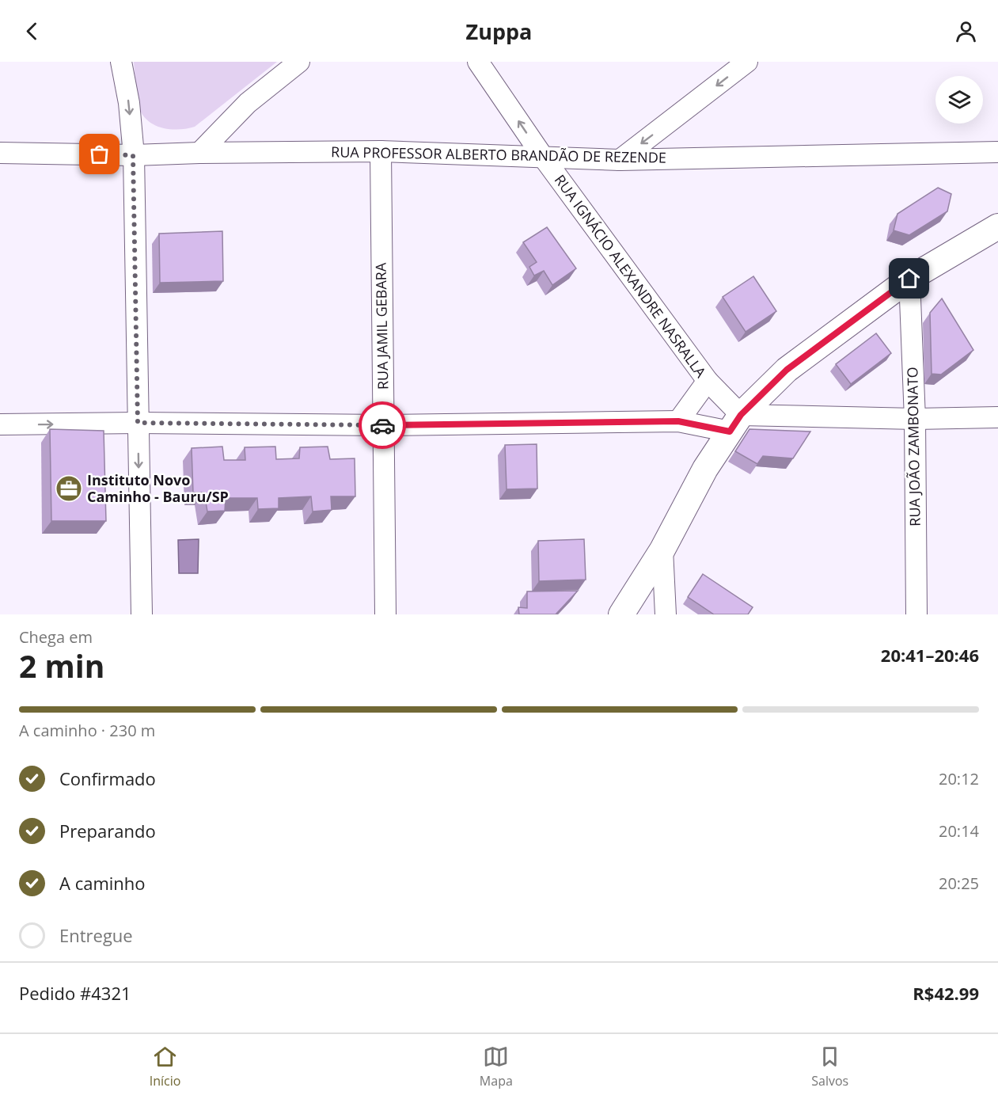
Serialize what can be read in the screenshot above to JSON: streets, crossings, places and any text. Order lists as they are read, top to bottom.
{
  "streets": {
    "street": [
      "RUA PROFESSOR ALBERTO BRANDÃO DE REZENDE",
      "RUA IGNÁCIO ALEXANDRE NASRALLA",
      "RUA JAMIL GEBARA",
      "RUA JOÃO ZAMBONATO"
    ]
  },
  "crossings": [
    ["RUA PROFESSOR ALBERTO BRANDÃO DE REZENDE", "RUA IGNÁCIO ALEXANDRE NASRALLA"],
    ["RUA PROFESSOR ALBERTO BRANDÃO DE REZENDE", "RUA JAMIL GEBARA"]
  ],
  "places": {
    "office": ["Instituto Novo Caminho - Bauru/SP"]
  },
  "page": {
    "header": "Zuppa",
    "heading": ["2 min", "Chega em", "20:41–20:46"],
    "panel": ["Pedido #4321", "R$42.99"],
    "bar": "A caminho · 230 m",
    "list": [
      ["Confirmado", "20:12"],
      ["Preparando", "20:14"],
      ["A caminho", "20:25"],
      "Entregue"
    ],
    "tabs": ["Início", "Mapa", "Salvos"]
  }
}
